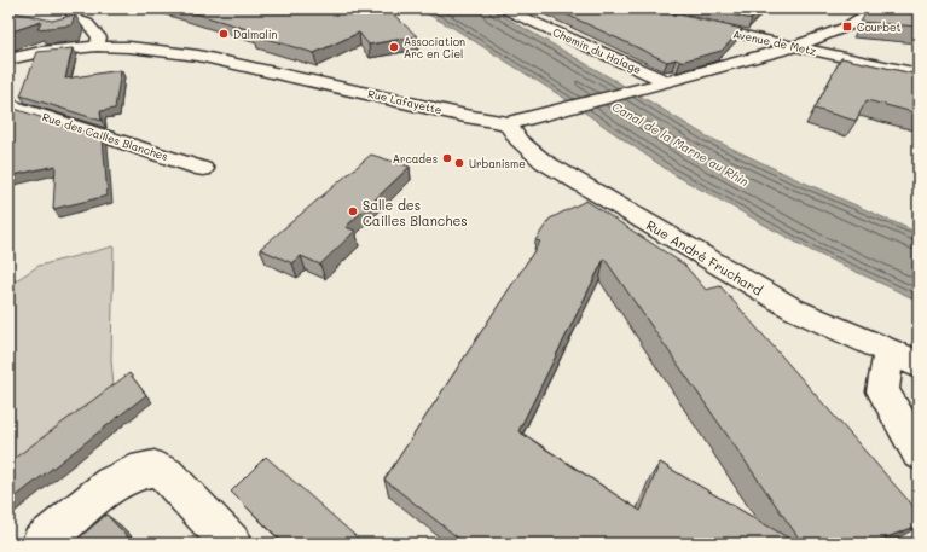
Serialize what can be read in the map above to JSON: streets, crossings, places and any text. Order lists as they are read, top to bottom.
{
  "streets": {
    "street": [
      "Avenue de Metz",
      "Chemin du Halage",
      "Rue Lafayette",
      "Rue des Cailles Blanches",
      "Rue André Fruchard"
    ]
  },
  "crossings": [
    ["Avenue de Metz", "Rue Lafayette"],
    ["Chemin du Halage", "Rue Lafayette"],
    ["Rue Lafayette", "Rue André Fruchard"]
  ],
  "water": ["Canal de la Marne au Rhin"],
  "places": {
    "transit": ["Courbet"],
    "other": [
      "Dalmolin",
      "Association Arc en Ciel",
      "Arcades",
      "Urbanisme",
      "Salle des Cailles Blanches"
    ]
  }
}
